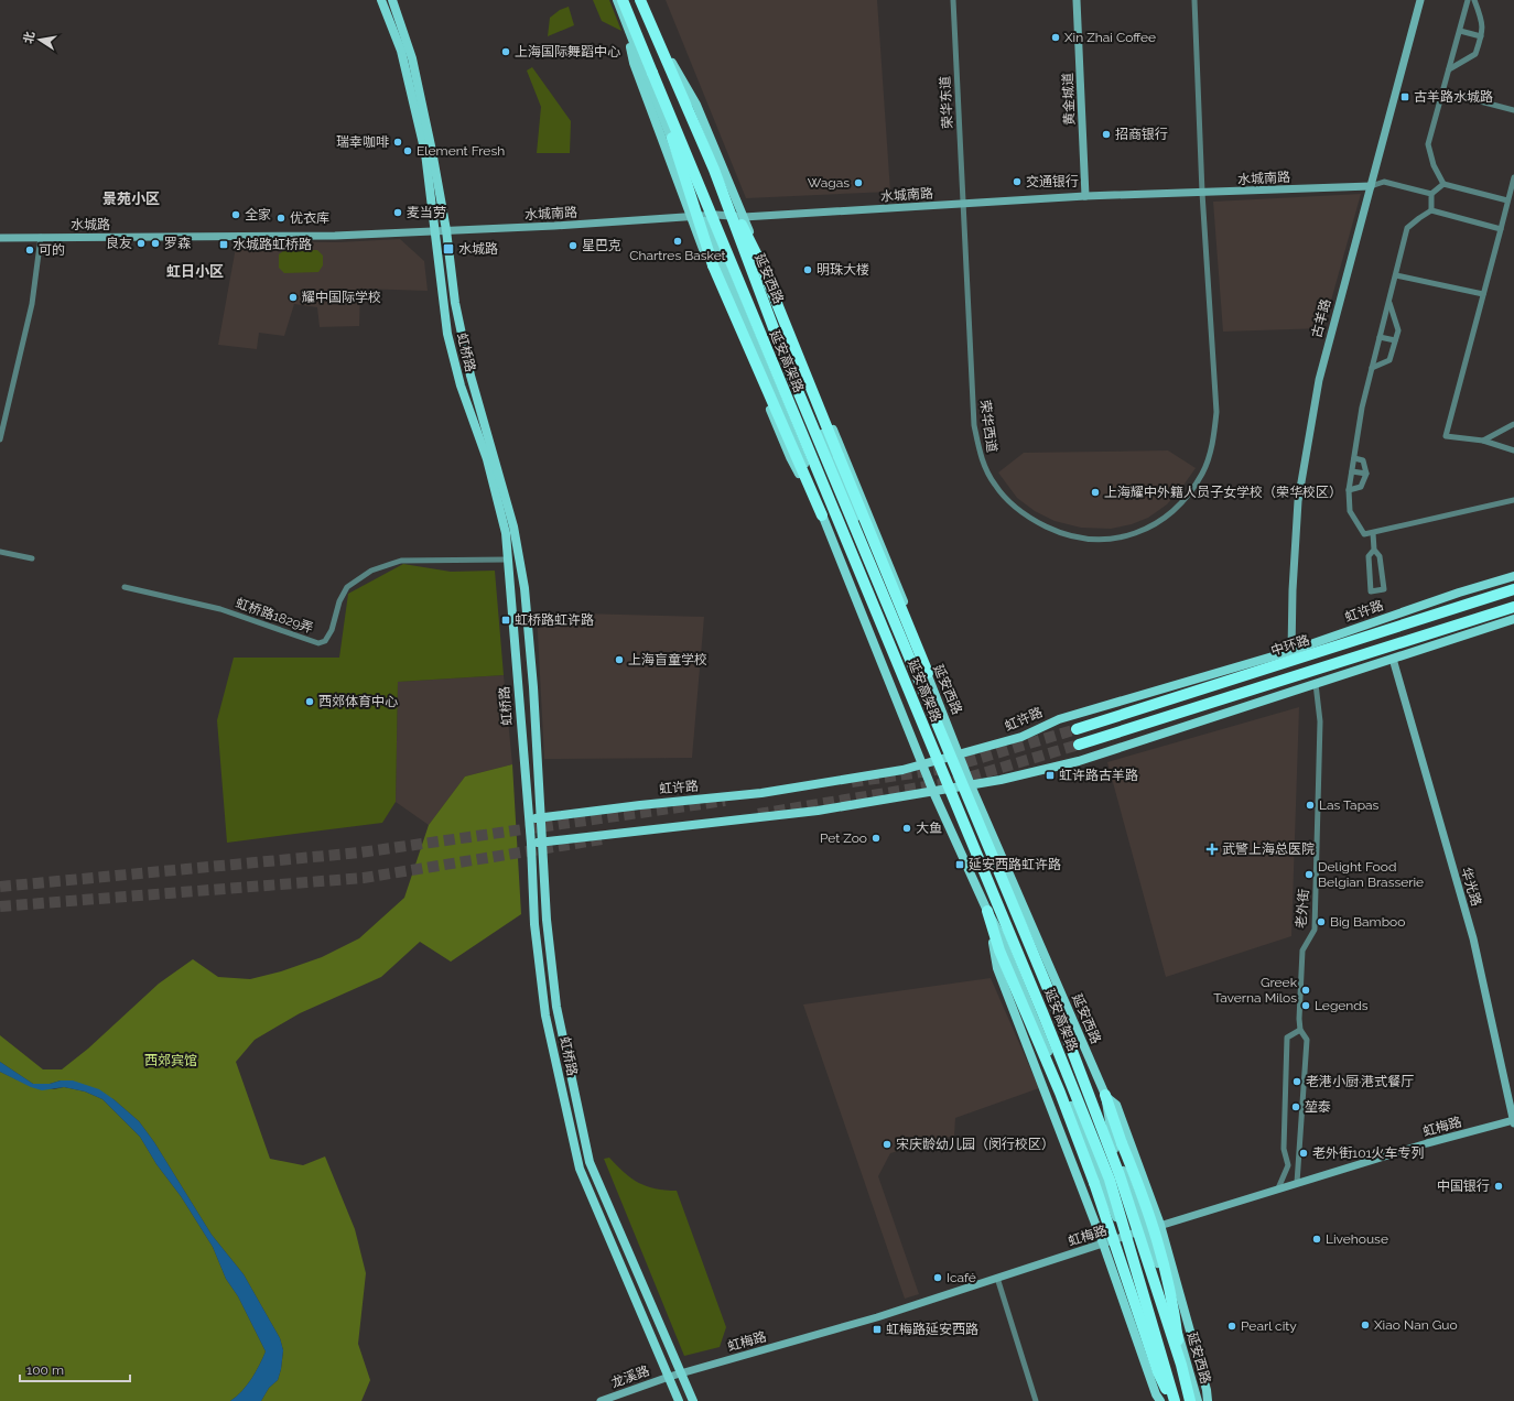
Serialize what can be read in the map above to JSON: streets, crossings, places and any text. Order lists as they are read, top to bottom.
{
  "streets": {
    "highway": ["延安高架路", "中环路"],
    "main road": ["延安西路", "虹桥路", "虹许路"],
    "street": [
      "黄金城道",
      "荣华东道",
      "水城南路",
      "水城路",
      "古羊路",
      "荣华西道",
      "虹桥路1829弄",
      "华光路",
      "老外街",
      "虹梅路",
      "龙溪路"
    ]
  },
  "crossings": [
    ["黄金城道", "水城南路"],
    ["荣华东道", "水城南路"],
    ["荣华东道", "荣华西道"],
    ["水城南路", "水城路"],
    ["水城南路", "延安西路"],
    ["水城南路", "古羊路"],
    ["水城南路", "虹桥路"],
    ["水城南路", "荣华西道"],
    ["水城路", "虹桥路"],
    ["延安西路", "延安高架路"],
    ["延安西路", "虹许路"],
    ["延安西路", "虹梅路"],
    ["古羊路", "虹许路"],
    ["虹桥路", "虹许路"],
    ["虹桥路", "虹桥路1829弄"],
    ["虹桥路", "虹梅路"],
    ["虹桥路", "龙溪路"],
    ["华光路", "虹梅路"],
    ["老外街", "虹梅路"],
    ["虹梅路", "龙溪路"]
  ],
  "districts": ["景苑小区", "虹日小区"],
  "parks": ["西郊宾馆"],
  "places": {
    "other": [
      "Xin Zhai Coffee",
      "上海国际舞蹈中心",
      "招商银行",
      "瑞幸咖啡",
      "Element Fresh",
      "交通银行",
      "Wagas",
      "麦当劳",
      "全家",
      "优衣库",
      "Chartres Basket",
      "良友",
      "罗森",
      "星巴克",
      "可的",
      "明珠大楼",
      "耀中国际学校",
      "上海耀中外籍人员子女学校（荣华校区）",
      "上海盲童学校",
      "西郊体育中心",
      "Las Tapas",
      "大鱼",
      "Pet Zoo",
      "Delight Food Belgian Brasserie",
      "Big Bamboo",
      "Greek Taverna Milos",
      "Legends",
      "老港小厨·港式餐厅",
      "堃泰",
      "宋庆龄幼儿园（闵行校区）",
      "老外街101火车专列",
      "中国银行",
      "Livehouse",
      "Icafé",
      "Xiao Nan Guo",
      "Pearl city"
    ],
    "transit": [
      "古羊路水城路",
      "水城路虹桥路",
      "水城路",
      "虹桥路虹许路",
      "虹许路古羊路",
      "延安西路虹许路",
      "虹梅路延安西路"
    ],
    "health": ["武警上海总医院"]
  },
  "scale_bar": "100 m",
  "north": "left"
}
